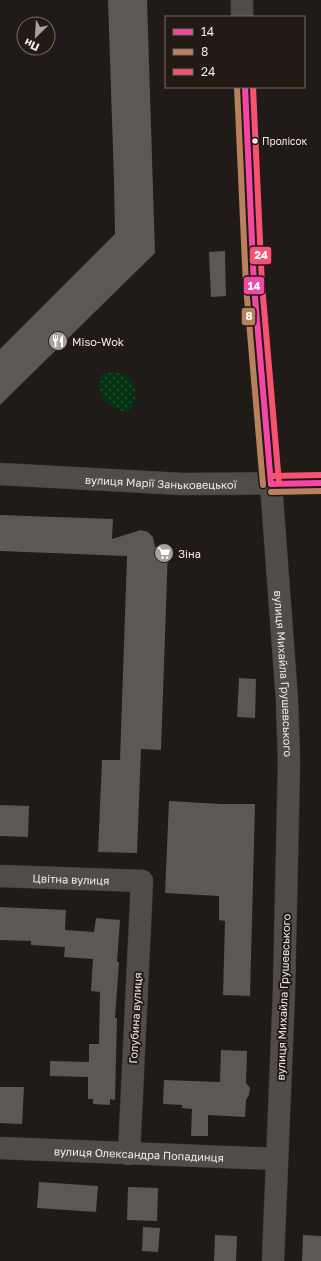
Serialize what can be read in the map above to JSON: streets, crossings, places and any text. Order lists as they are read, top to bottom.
{
  "streets": {
    "street": [
      "вулиця Марії Заньковецької",
      "вулиця Михайла Грушевського",
      "Цвітна вулиця",
      "Голубина вулиця",
      "вулиця Олександра Попадинця"
    ]
  },
  "crossings": [
    ["вулиця Марії Заньковецької", "вулиця Михайла Грушевського"],
    ["вулиця Михайла Грушевського", "вулиця Олександра Попадинця"],
    ["Цвітна вулиця", "Голубина вулиця"],
    ["Голубина вулиця", "вулиця Олександра Попадинця"]
  ],
  "places": {
    "other": ["Пролісок"],
    "restaurant": ["Miso-Wok"],
    "supermarket": ["Зіна"]
  },
  "lines": ["transit line 14", "transit line 8", "transit line 24"],
  "legend": ["14", "8", "24"],
  "north": "bottom left"
}
